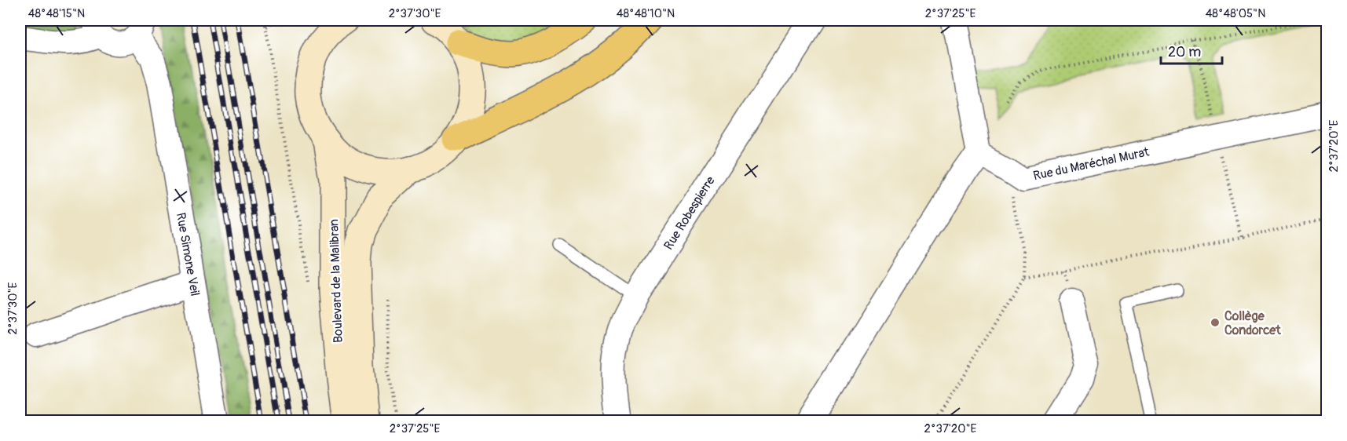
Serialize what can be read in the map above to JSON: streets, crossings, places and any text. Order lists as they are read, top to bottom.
{
  "streets": {
    "main road": ["Boulevard de la Malibran"],
    "street": ["Rue du Maréchal Murat", "Rue Robespierre", "Rue Simone Veil"]
  },
  "places": ["Collège Condorcet"],
  "scale_bar": "20 m",
  "coordinates": [
    "48°48'15\"N",
    "2°37'30\"E",
    "48°48'10\"N",
    "2°37'25\"E",
    "48°48'05\"N",
    "2°37'20\"E"
  ]
}
